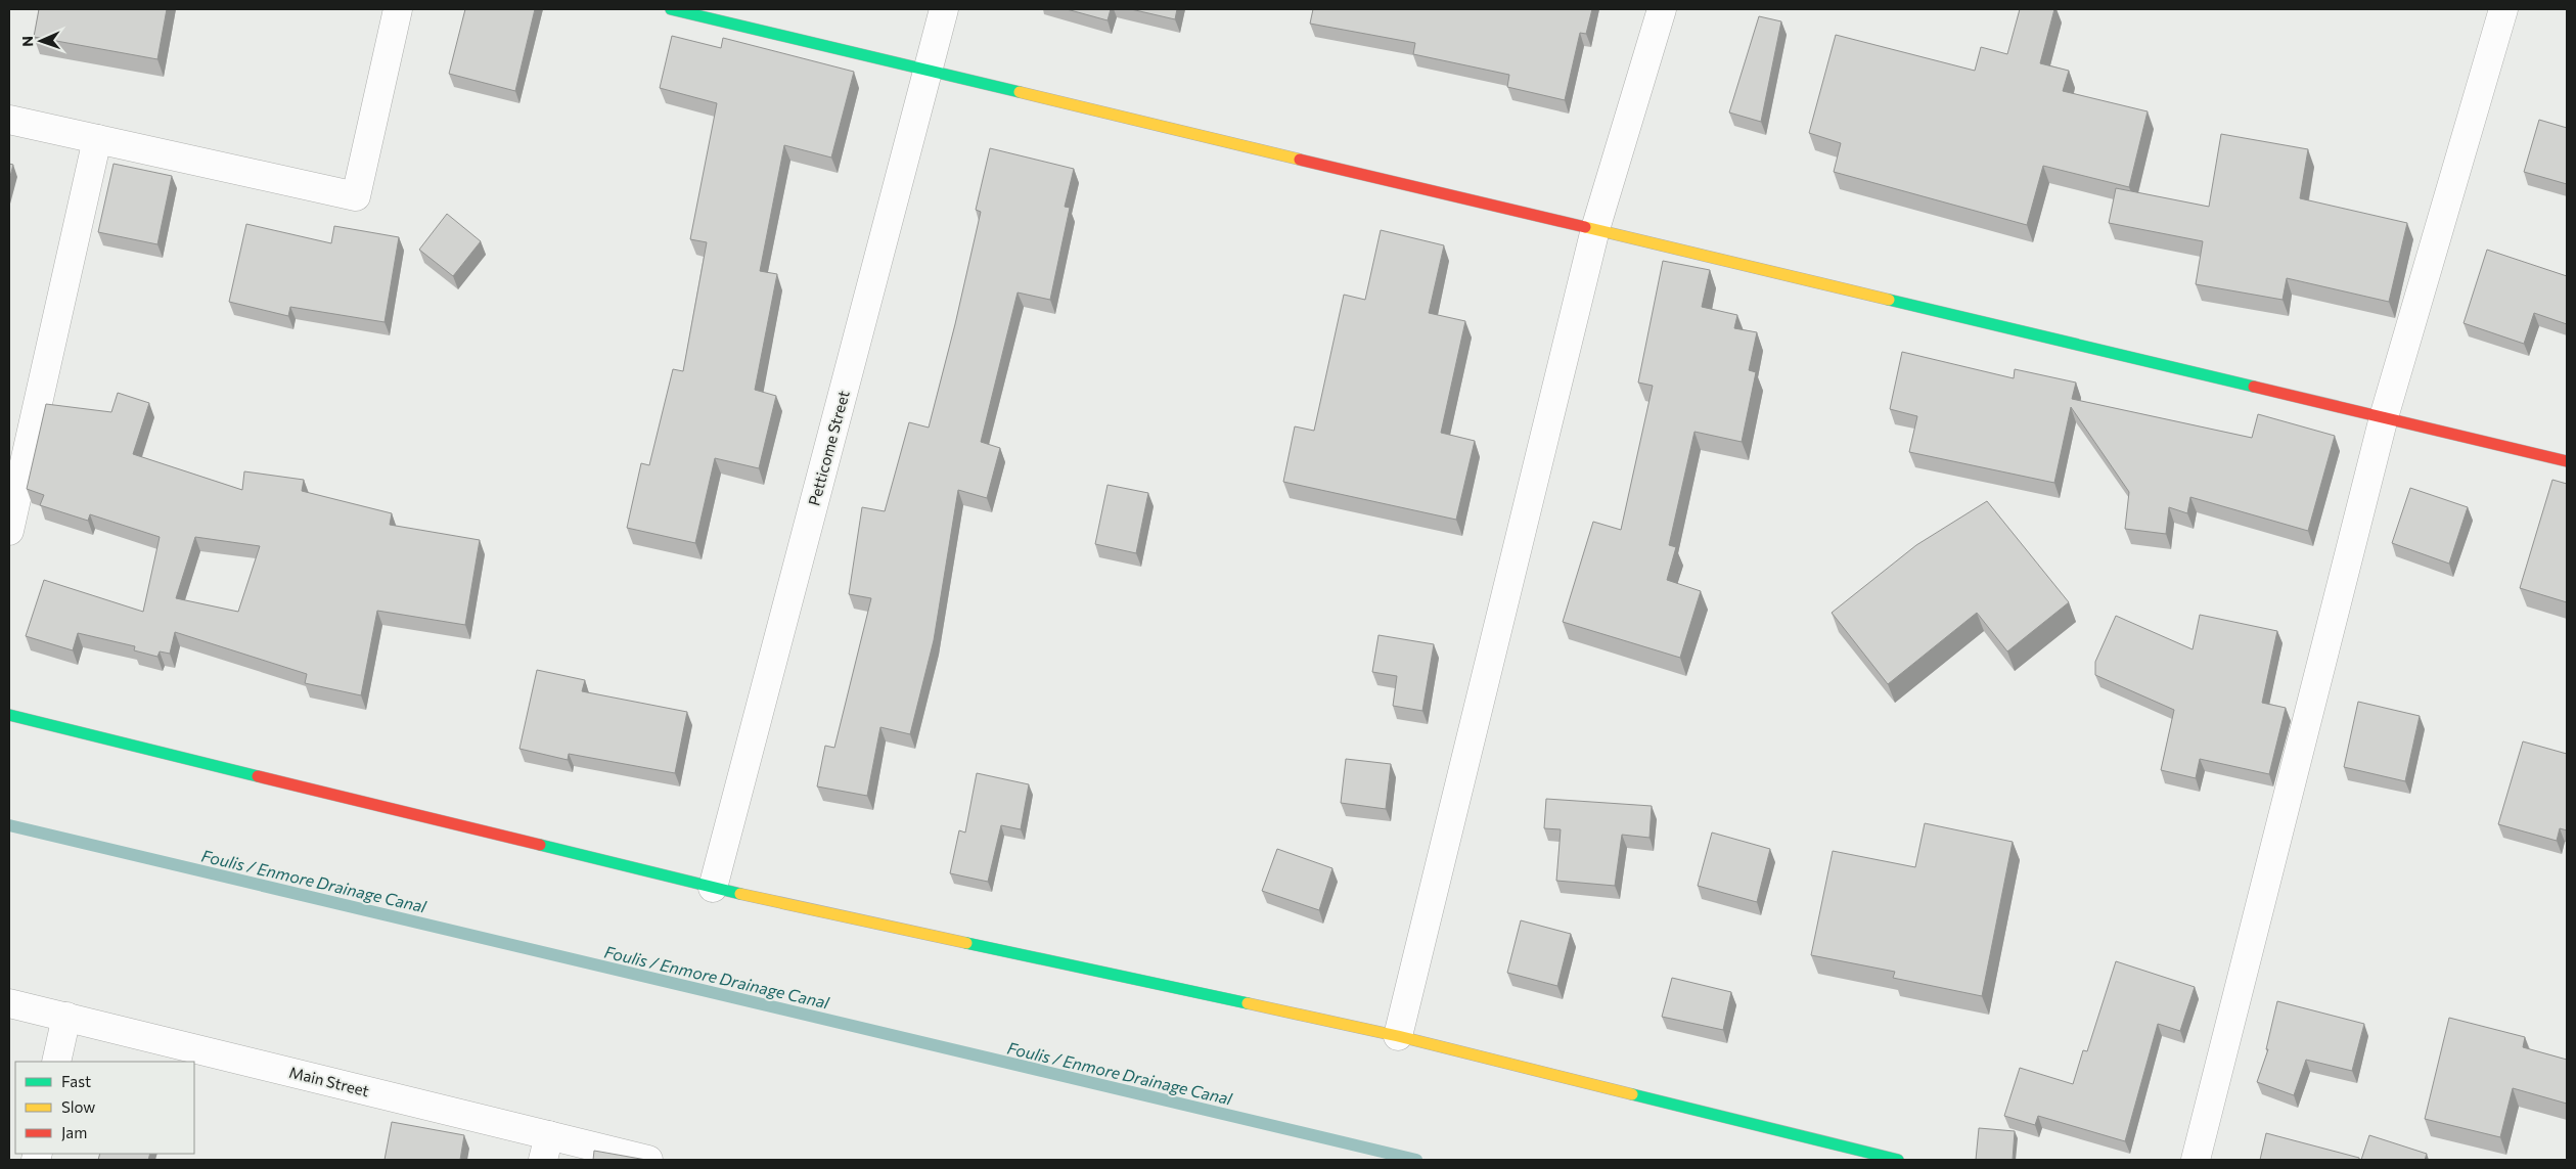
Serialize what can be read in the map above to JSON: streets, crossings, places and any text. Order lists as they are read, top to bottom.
{
  "streets": {
    "street": ["Petticome Street", "Main Street"]
  },
  "water": ["Foulis / Enmore Drainage Canal"],
  "legend": ["Fast", "Slow", "Jam"],
  "north": "left"
}
